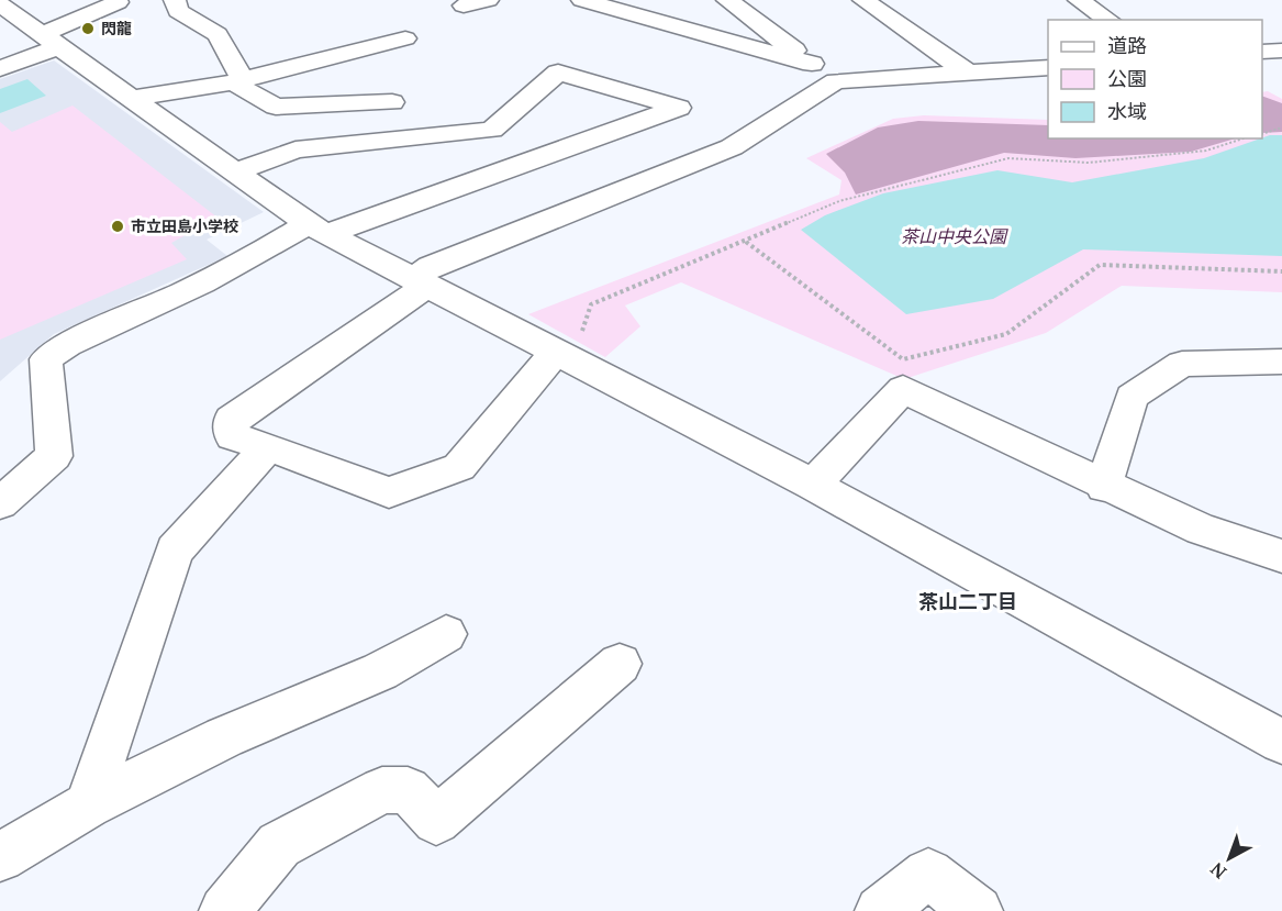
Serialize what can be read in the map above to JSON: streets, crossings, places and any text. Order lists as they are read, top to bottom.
{
  "districts": ["茶山二丁目"],
  "parks": ["茶山中央公園"],
  "places": ["閃龍", "市立田島小学校"],
  "legend": ["道路", "公園", "水域"],
  "north": "bottom left"
}
